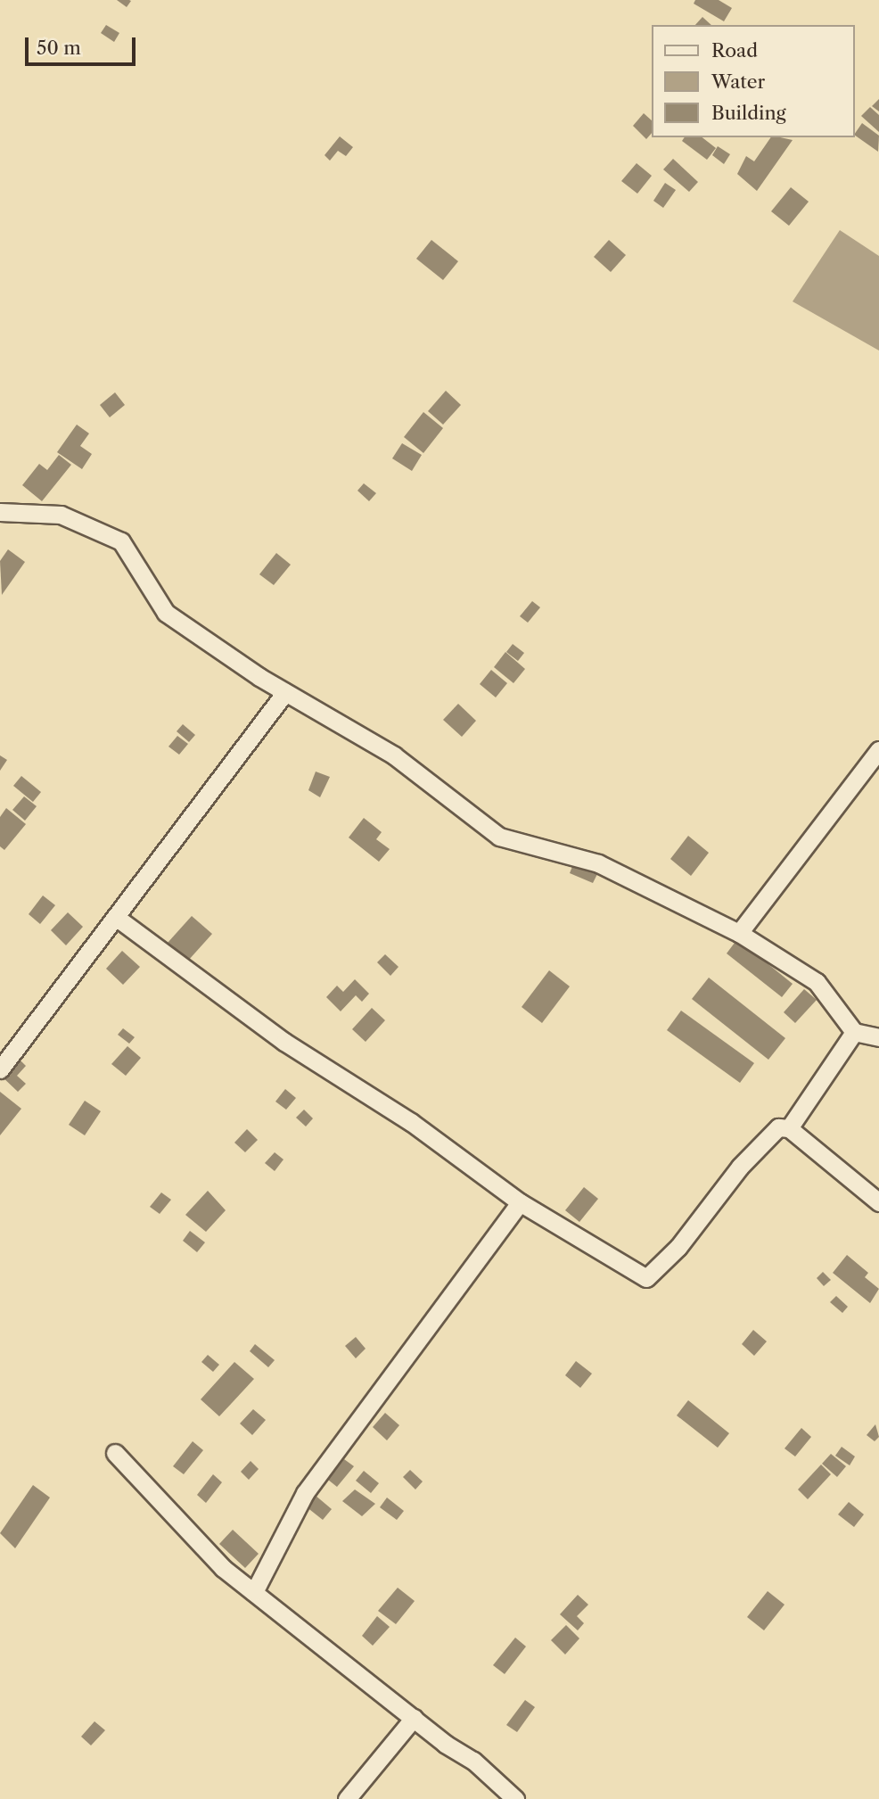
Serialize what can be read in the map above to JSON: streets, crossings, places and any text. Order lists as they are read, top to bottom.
{
  "legend": ["Road", "Water", "Building"],
  "scale_bar": "50 m"
}
